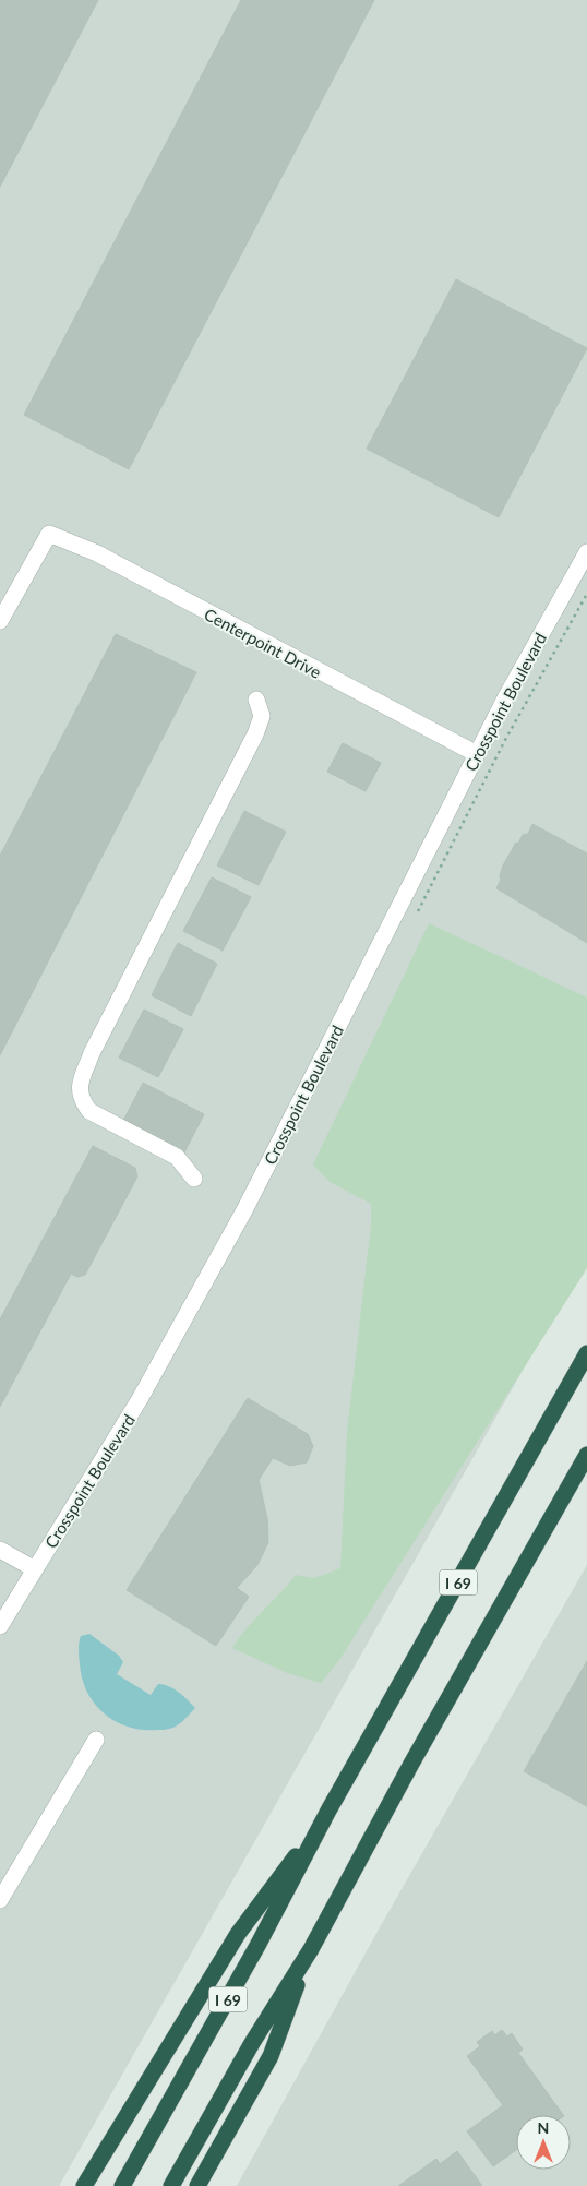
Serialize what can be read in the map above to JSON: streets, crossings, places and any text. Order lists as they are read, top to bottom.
{
  "streets": {
    "highway": ["I 69"],
    "street": ["Centerpoint Drive", "Crosspoint Boulevard"]
  },
  "crossings": [
    ["Centerpoint Drive", "Crosspoint Boulevard"]
  ],
  "north": "top"
}
